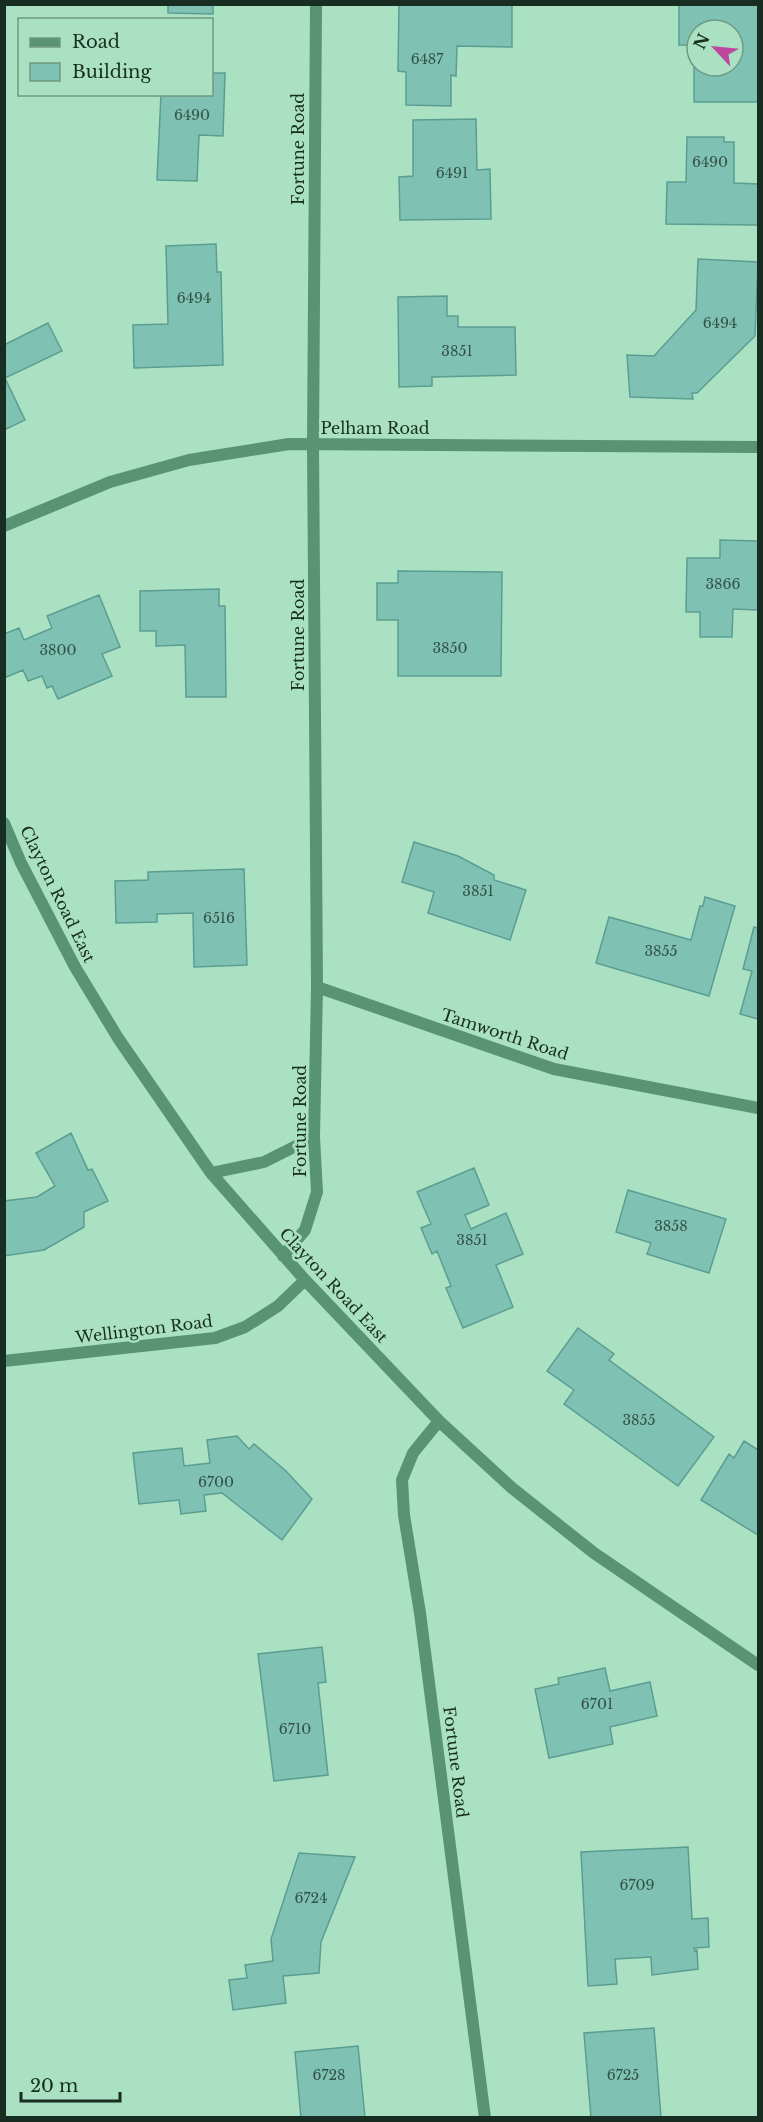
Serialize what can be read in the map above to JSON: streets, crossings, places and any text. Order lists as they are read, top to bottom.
{
  "streets": {
    "street": [
      "Fortune Road",
      "Pelham Road",
      "Clayton Road East",
      "Tamworth Road",
      "Wellington Road"
    ]
  },
  "crossings": [
    ["Fortune Road", "Pelham Road"],
    ["Fortune Road", "Clayton Road East"],
    ["Fortune Road", "Tamworth Road"],
    ["Clayton Road East", "Wellington Road"]
  ],
  "house_numbers": [
    "6487",
    "6490",
    "6490",
    "6491",
    "6494",
    "6494",
    "3851",
    "3866",
    "3850",
    "3800",
    "3851",
    "6516",
    "3855",
    "3858",
    "3851",
    "3855",
    "6700",
    "6701",
    "6710",
    "6709",
    "6724",
    "6728",
    "6725"
  ],
  "legend": ["Road", "Building"],
  "scale_bar": "20 m",
  "north": "top left"
}
